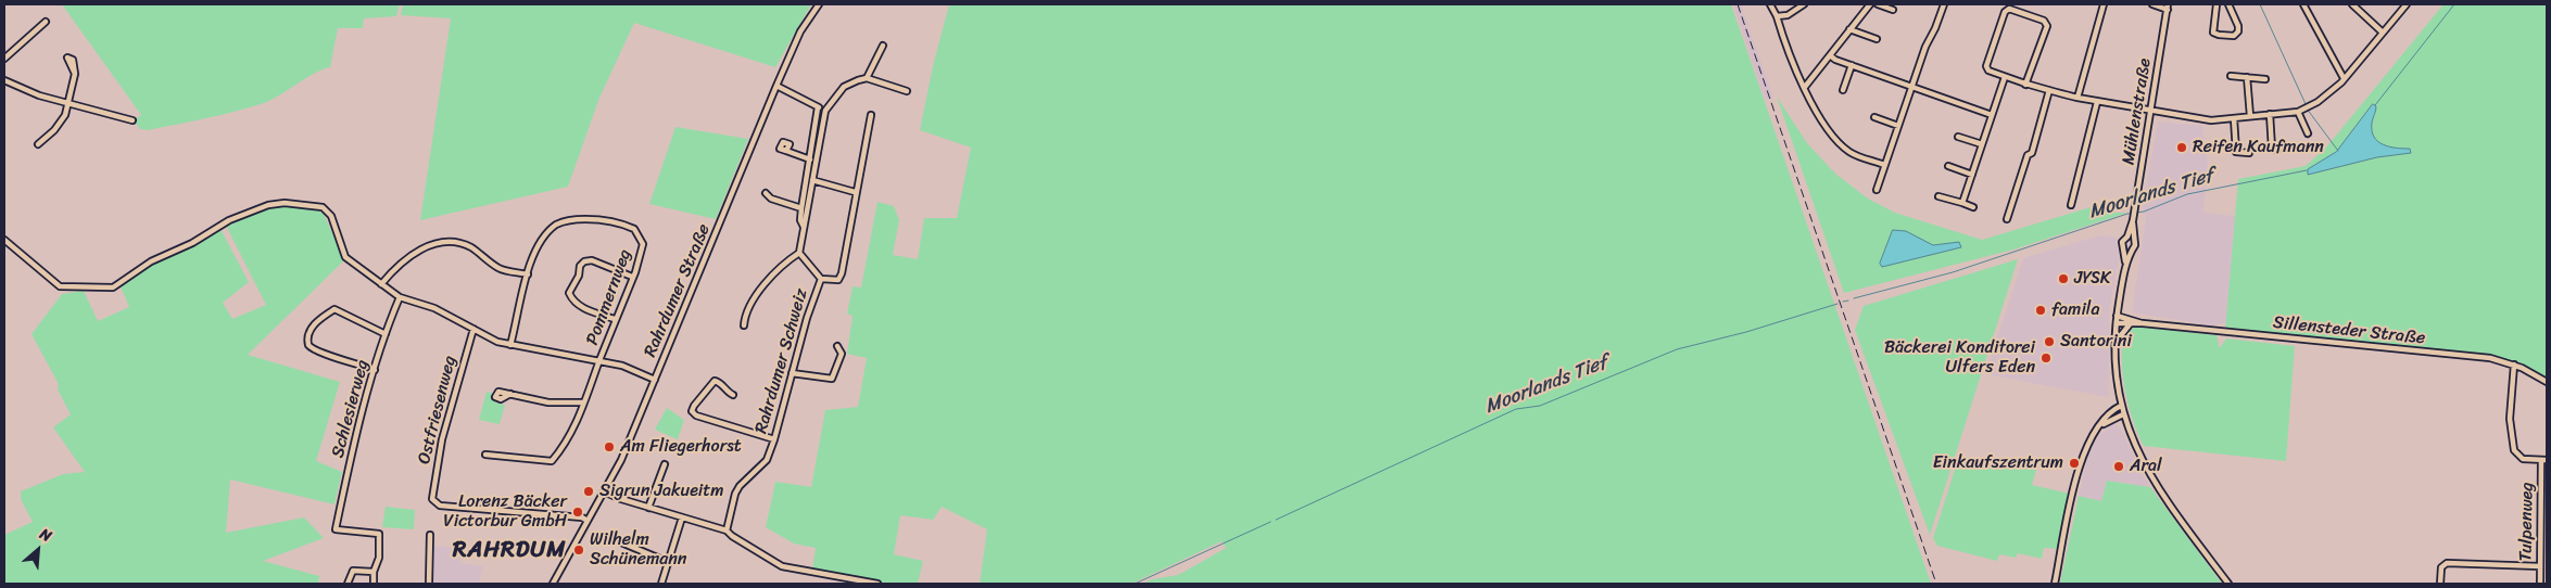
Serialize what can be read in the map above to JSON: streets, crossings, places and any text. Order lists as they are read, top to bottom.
{
  "streets": {
    "street": [
      "Mühlenstraße",
      "Rahrdumer Straße",
      "Pommernweg",
      "Sillensteder Straße",
      "Rahrdumer Schweiz",
      "Schlesierweg",
      "Ostfriesenweg",
      "Tulpenweg"
    ]
  },
  "crossings": [
    ["Rahrdumer Straße", "Ostfriesenweg"],
    ["Sillensteder Straße", "Tulpenweg"]
  ],
  "districts": ["RAHRDUM"],
  "water": ["Moorlands Tief"],
  "places": [
    "Reifen Kaufmann",
    "JYSK",
    "famila",
    "Santorini",
    "Bäckerei Konditorei Ulfers Eden",
    "Am Fliegerhorst",
    "Einkaufszentrum",
    "Aral",
    "Sigrun Jakueitm",
    "Lorenz Bäcker Victorbur GmbH",
    "Wilhelm Schünemann"
  ],
  "north": "top right"
}
